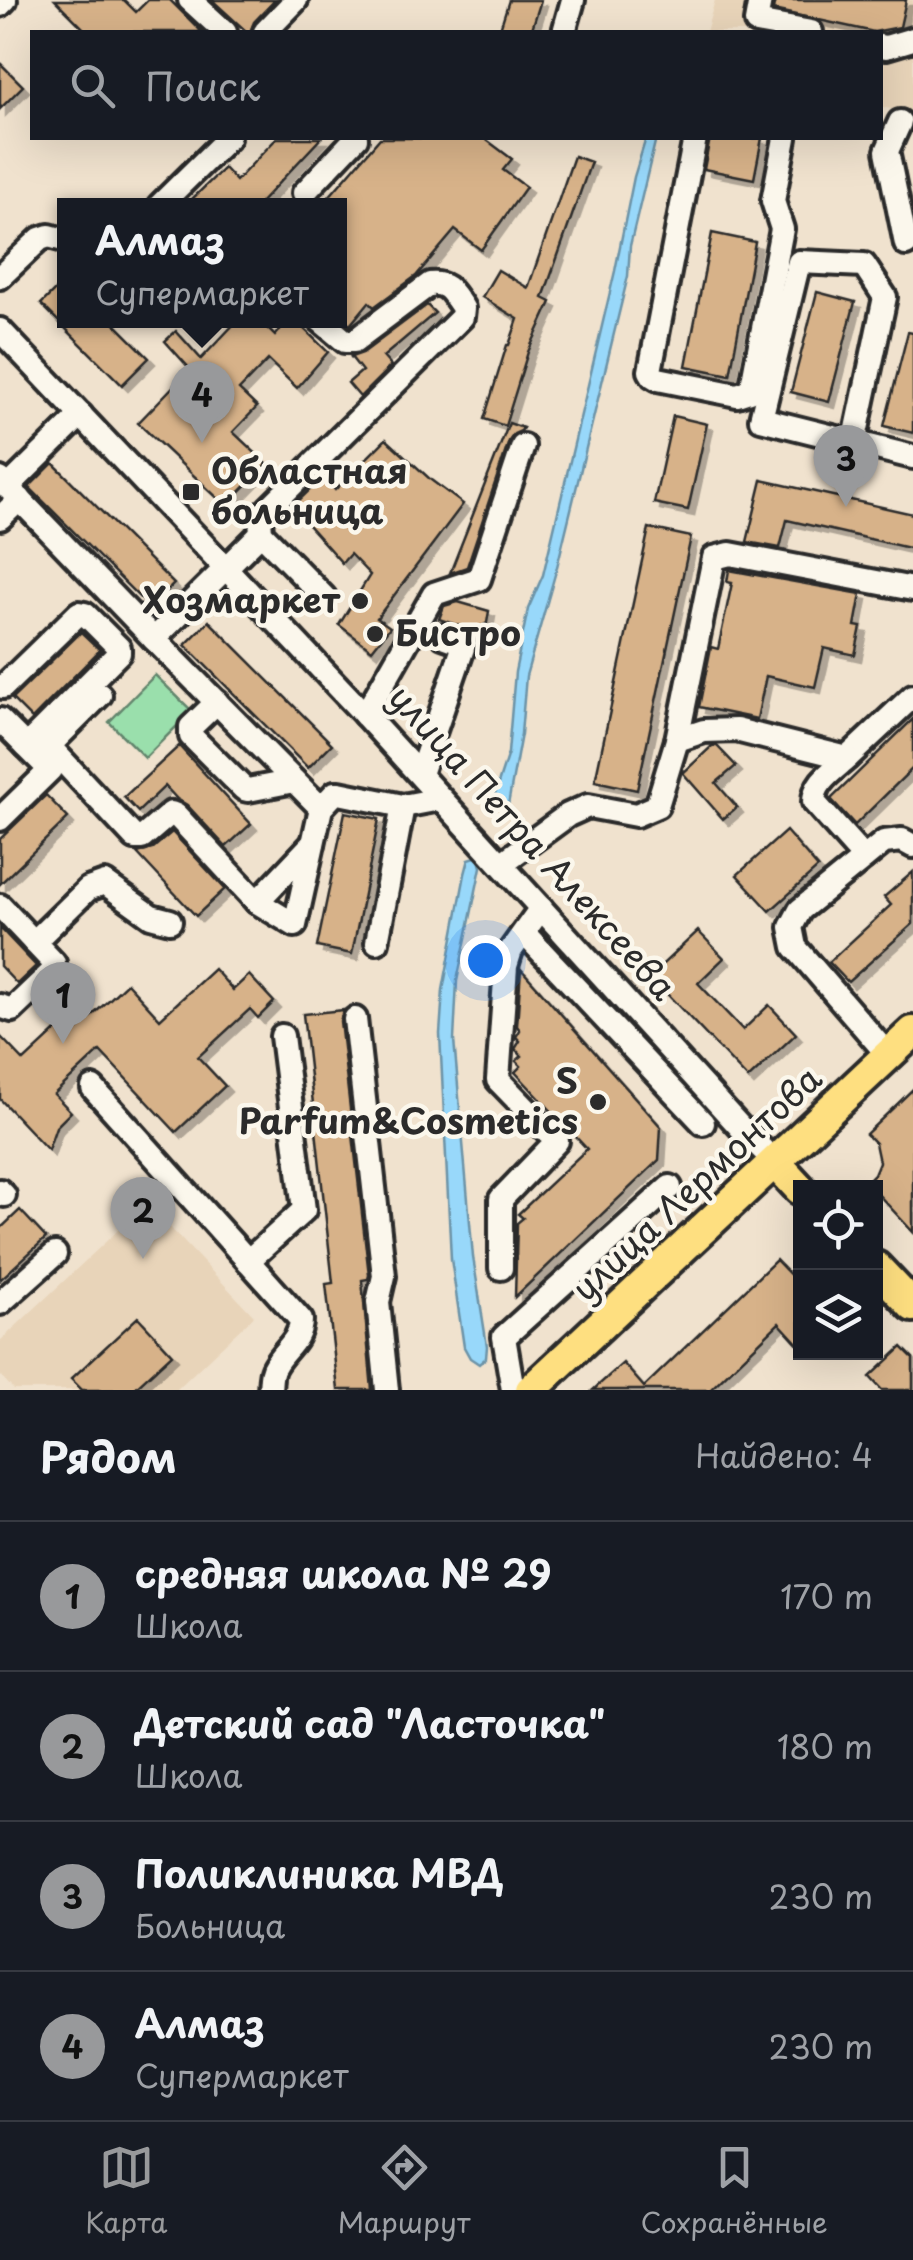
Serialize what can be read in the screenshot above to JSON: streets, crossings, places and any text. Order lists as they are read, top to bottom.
{
  "streets": {
    "main road": ["улица Петра Алексеева", "улица Лермонтова"]
  },
  "crossings": [
    ["улица Петра Алексеева", "улица Лермонтова"]
  ],
  "places": {
    "transit": ["Областная больница"],
    "other": ["Хозмаркет", "Бистро", "S Parfum&Cosmetics"]
  },
  "page": {
    "search": "Поиск",
    "popup": ["Алмаз", "Супермаркет"],
    "pins": [
      "4",
      "3",
      "1",
      "2"
    ],
    "heading": ["Рядом", "Найдено: 4"],
    "list": [
      {
        "mark": "1",
        "name": "средняя школа № 29",
        "note": "Школа",
        "value": "170 m"
      },
      {
        "mark": "2",
        "name": "Детский сад \"Ласточка\"",
        "note": "Школа",
        "value": "180 m"
      },
      {
        "mark": "3",
        "name": "Поликлиника МВД",
        "note": "Больница",
        "value": "230 m"
      },
      {
        "mark": "4",
        "name": "Алмаз",
        "note": "Супермаркет",
        "value": "230 m"
      }
    ],
    "nav": ["Карта", "Маршрут", "Сохранённые"]
  }
}
